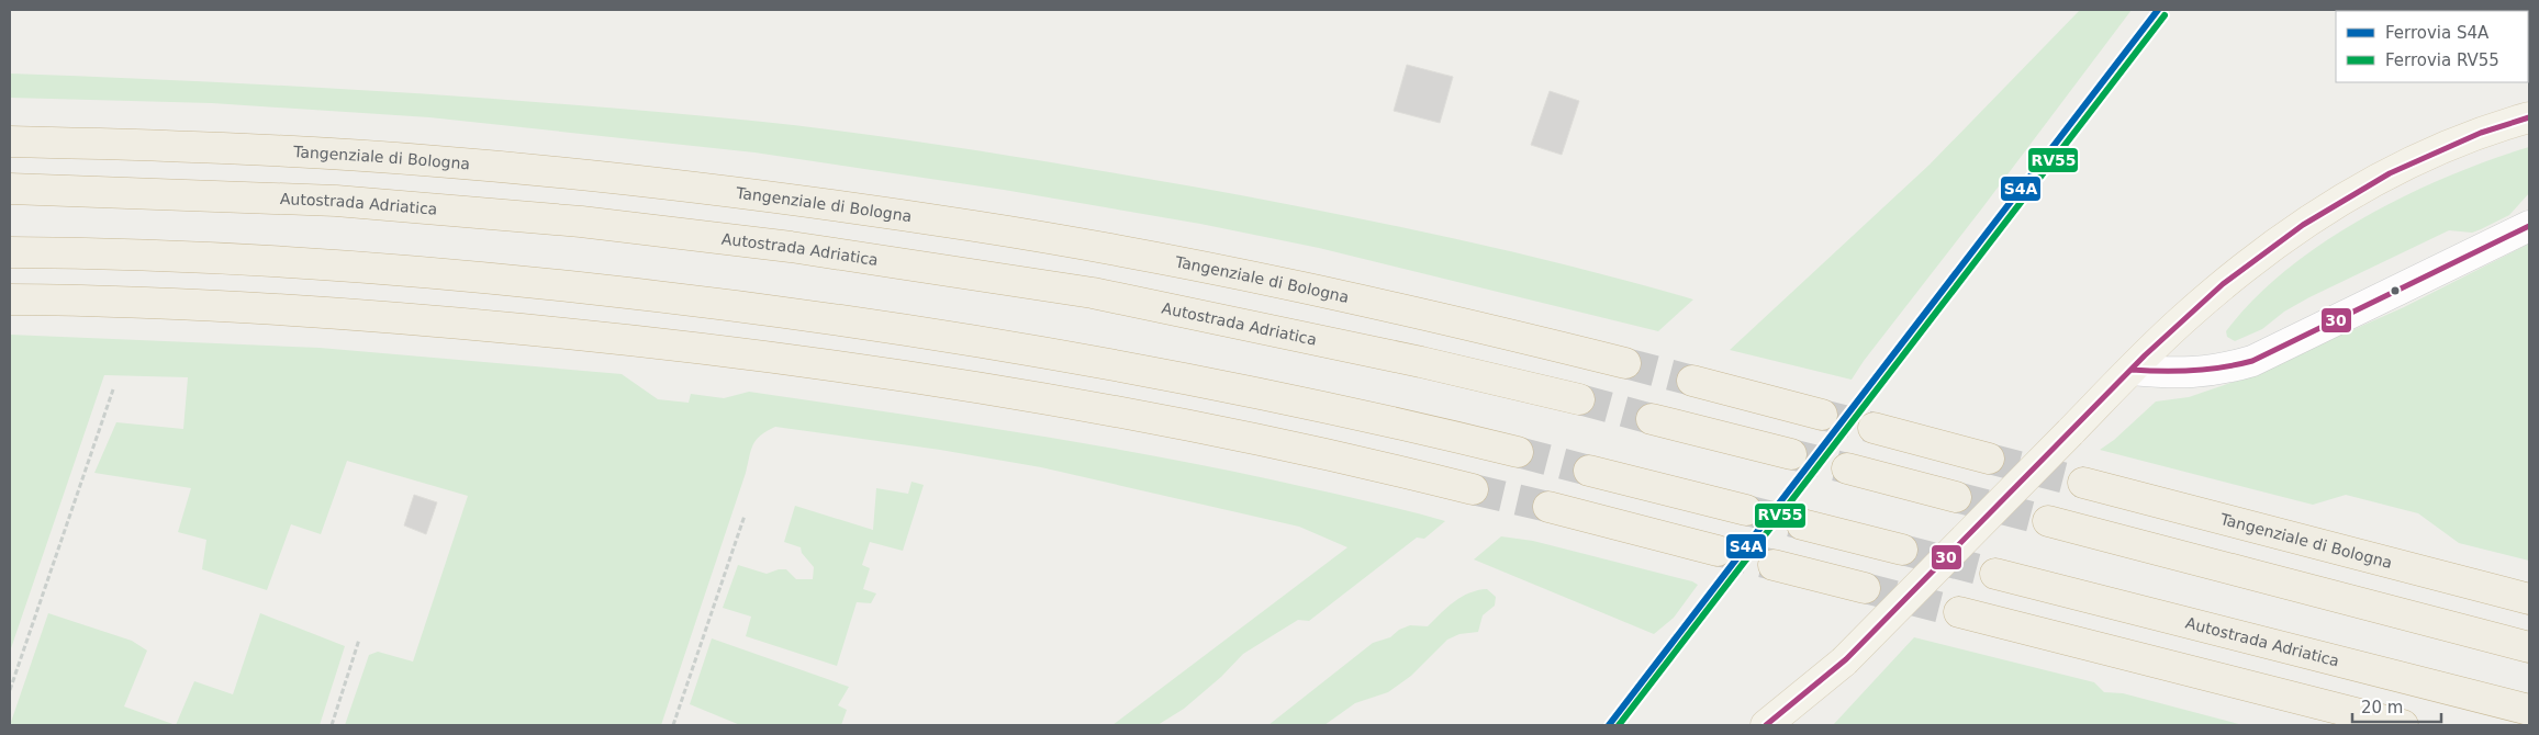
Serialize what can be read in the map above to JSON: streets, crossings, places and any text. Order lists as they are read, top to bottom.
{
  "streets": {
    "highway": ["Tangenziale di Bologna", "Autostrada Adriatica"]
  },
  "lines": ["rail line S4A", "rail line RV55", "transit line 30"],
  "legend": ["Ferrovia S4A", "Ferrovia RV55"],
  "scale_bar": "20 m"
}
